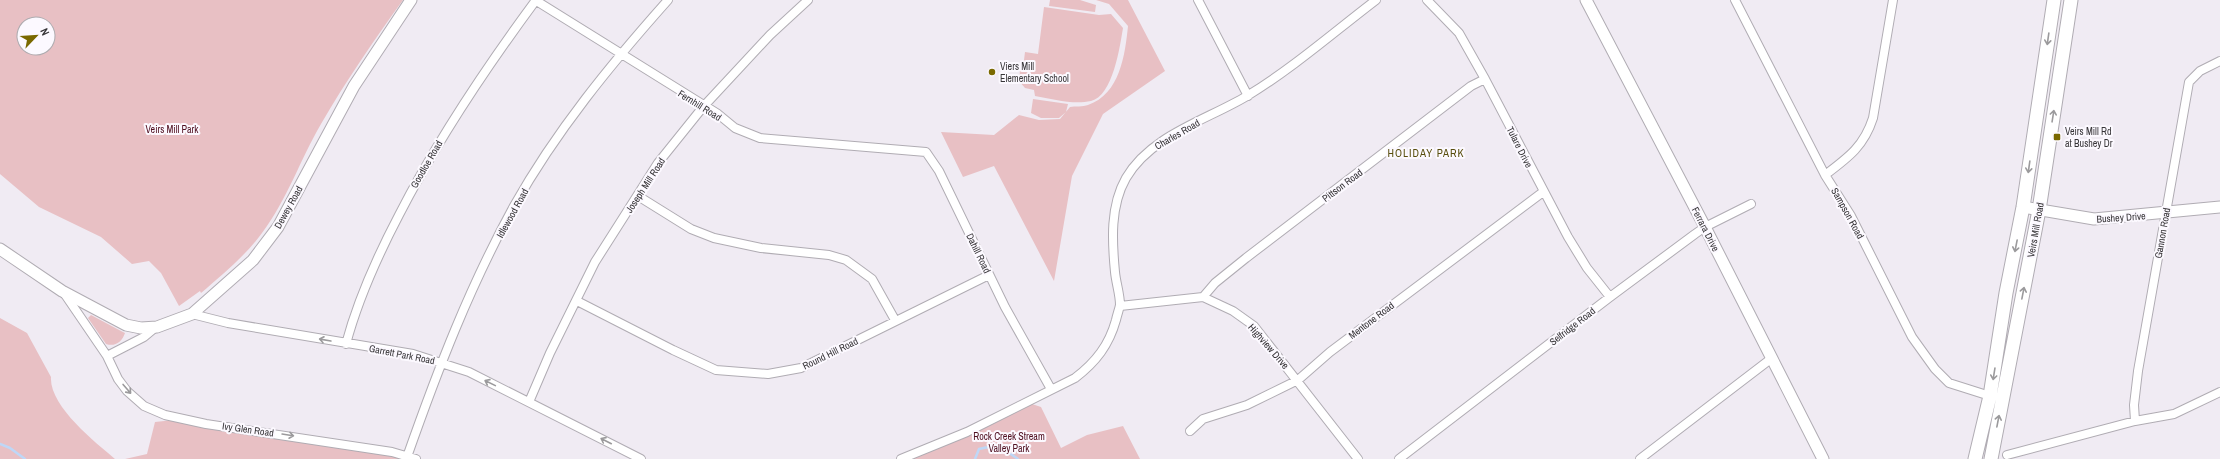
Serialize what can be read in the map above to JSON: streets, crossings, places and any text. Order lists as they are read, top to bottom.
{
  "streets": {
    "main road": ["Veirs Mill Road"],
    "street": [
      "Fernhill Road",
      "Charles Road",
      "Tulare Drive",
      "Goodloe Road",
      "Joseph Mill Road",
      "Pittson Road",
      "Dewey Road",
      "Idlewood Road",
      "Sampson Road",
      "Bushey Drive",
      "Ferrara Drive",
      "Gannon Road",
      "Dahill Road",
      "Mentone Road",
      "Selfridge Road",
      "Highview Drive",
      "Round Hill Road",
      "Garrett Park Road",
      "Ivy Glen Road"
    ]
  },
  "crossings": [
    ["Fernhill Road", "Goodloe Road"],
    ["Fernhill Road", "Joseph Mill Road"],
    ["Fernhill Road", "Idlewood Road"],
    ["Fernhill Road", "Dahill Road"],
    ["Charles Road", "Dahill Road"],
    ["Tulare Drive", "Pittson Road"],
    ["Tulare Drive", "Mentone Road"],
    ["Tulare Drive", "Selfridge Road"],
    ["Goodloe Road", "Garrett Park Road"],
    ["Joseph Mill Road", "Round Hill Road"],
    ["Joseph Mill Road", "Garrett Park Road"],
    ["Pittson Road", "Highview Drive"],
    ["Dewey Road", "Garrett Park Road"],
    ["Dewey Road", "Ivy Glen Road"],
    ["Idlewood Road", "Garrett Park Road"],
    ["Idlewood Road", "Ivy Glen Road"],
    ["Sampson Road", "Veirs Mill Road"],
    ["Bushey Drive", "Veirs Mill Road"],
    ["Bushey Drive", "Gannon Road"],
    ["Ferrara Drive", "Selfridge Road"],
    ["Dahill Road", "Round Hill Road"],
    ["Mentone Road", "Highview Drive"]
  ],
  "one_way": ["Garrett Park Road", "Ivy Glen Road"],
  "districts": ["HOLIDAY PARK"],
  "parks": ["Veirs Mill Park", "Rock Creek Stream Valley Park"],
  "places": {
    "other": ["Viers Mill Elementary School"],
    "transit": ["Veirs Mill Rd at Bushey Dr"]
  },
  "north": "top right"
}
